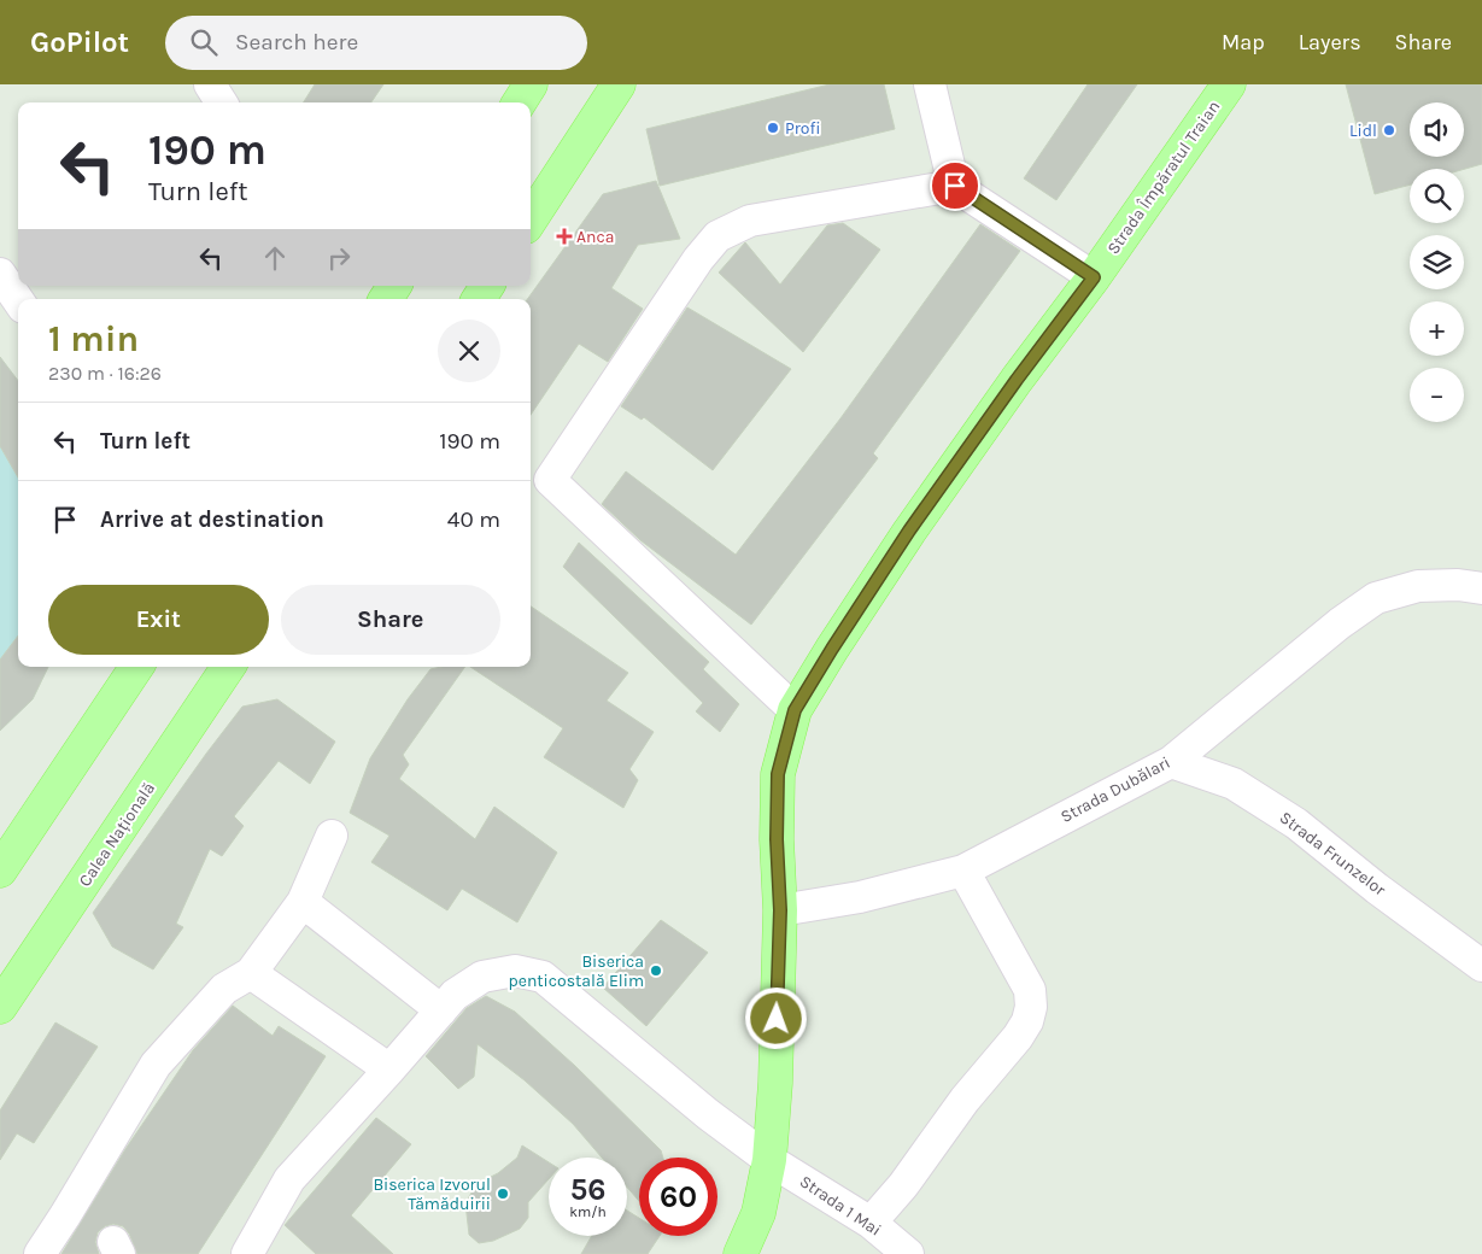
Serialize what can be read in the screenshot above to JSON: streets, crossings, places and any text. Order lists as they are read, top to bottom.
{
  "streets": {
    "main road": ["Strada Împăratul Traian", "Calea Națională"],
    "street": ["Strada Dubălari", "Strada Frunzelor", "Strada 1 Mai"]
  },
  "crossings": [
    ["Strada Împăratul Traian", "Strada Dubălari"],
    ["Strada Împăratul Traian", "Strada 1 Mai"],
    ["Strada Dubălari", "Strada Frunzelor"]
  ],
  "places": {
    "other": [
      "Profi",
      "Lidl",
      "Biserica penticostală Elim",
      "Biserica Izvorul Tămăduirii"
    ],
    "health": ["Anca"]
  },
  "page": {
    "header": "GoPilot",
    "search": "Search here",
    "nav": ["Map", "Layers", "Share"],
    "map_buttons": ["+", "−"],
    "turn": ["190 m", "Turn left"],
    "heading": ["1 min", "230 m · 16:26"],
    "list": [
      {
        "name": "Turn left",
        "value": "190 m"
      },
      {
        "name": "Arrive at destination",
        "value": "40 m"
      }
    ],
    "buttons": ["Exit", "Share"],
    "speed": "56 km/h",
    "limit": "60"
  }
}
